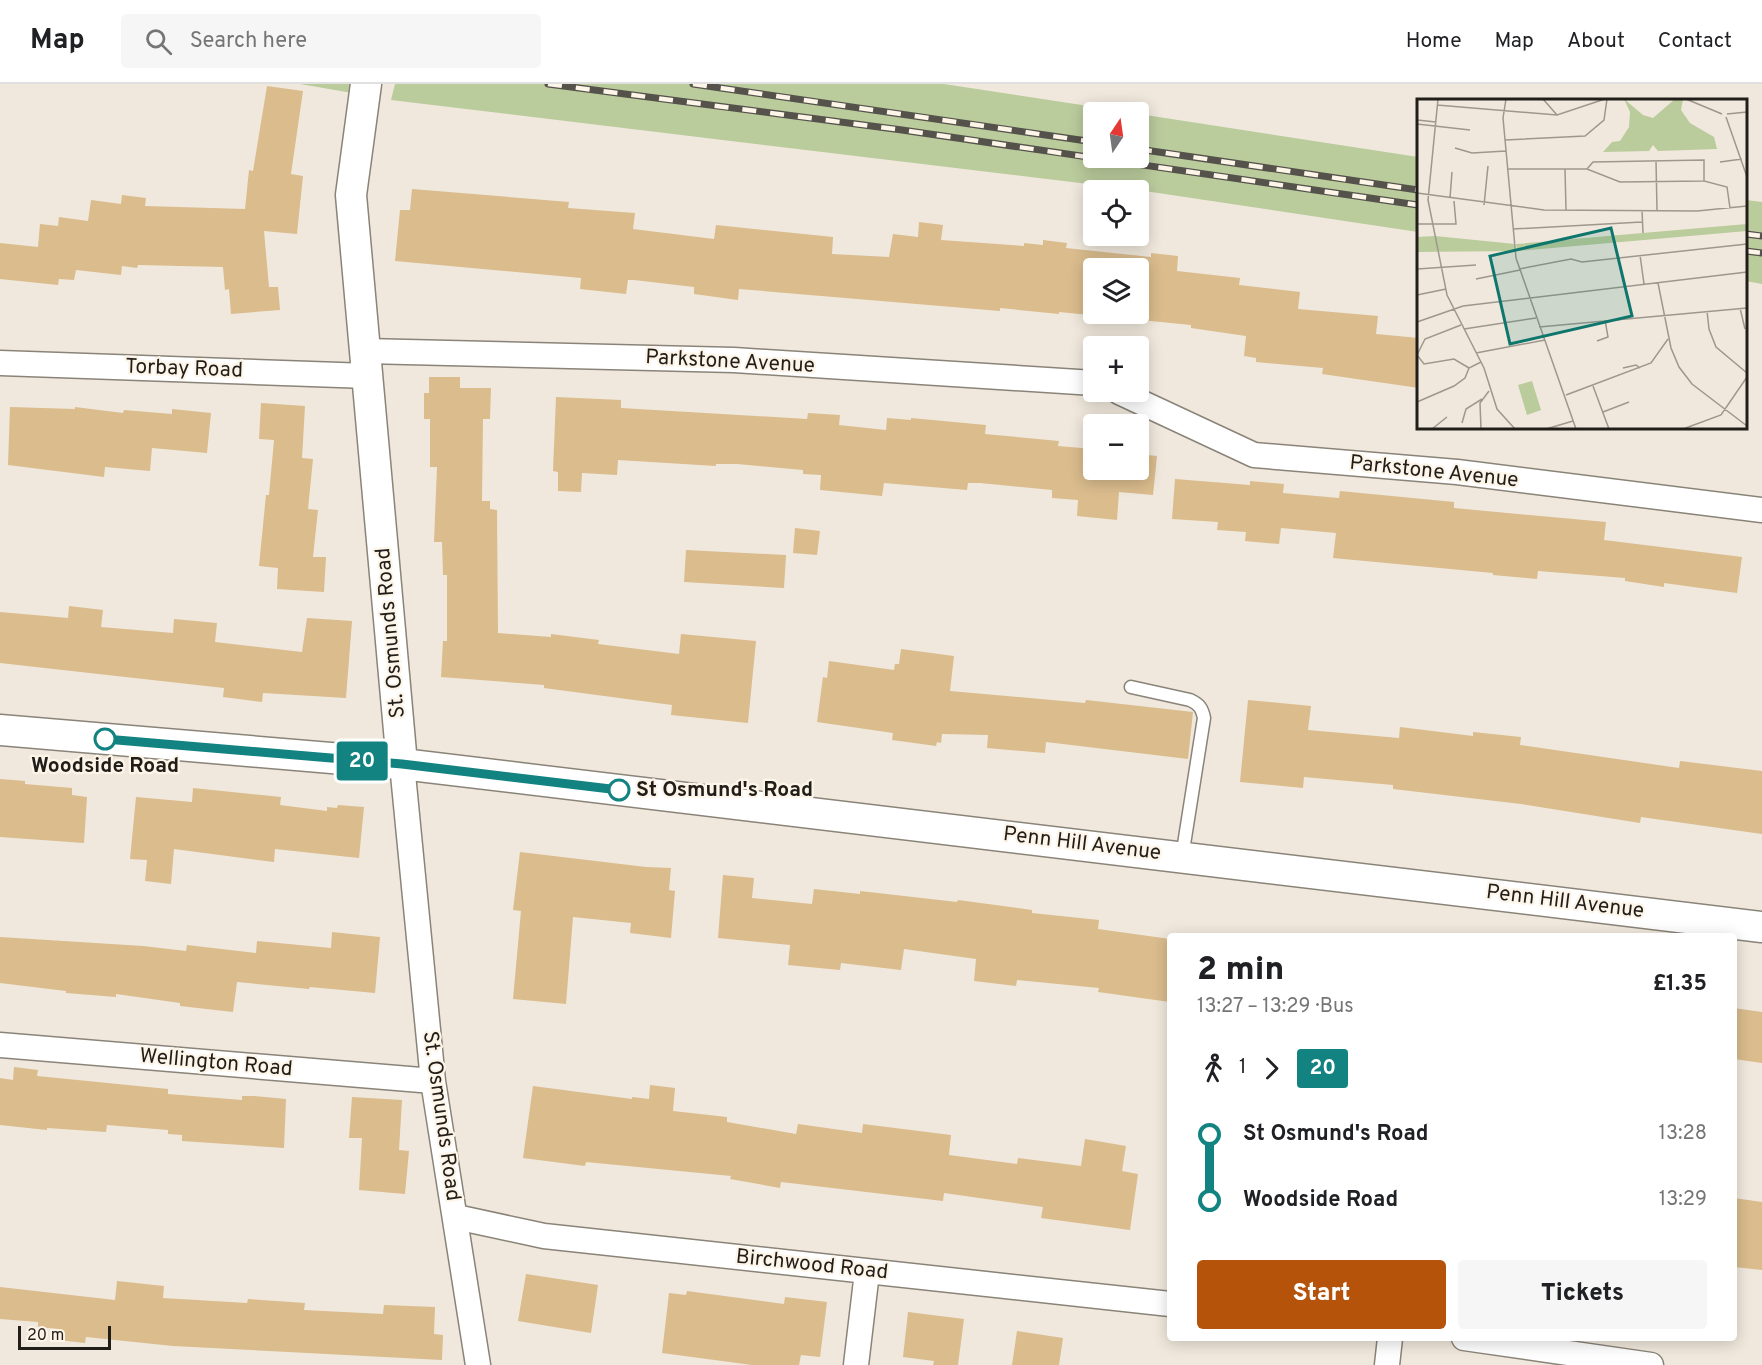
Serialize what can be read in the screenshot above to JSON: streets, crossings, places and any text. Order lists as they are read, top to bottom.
{
  "streets": {
    "street": [
      "Parkstone Avenue",
      "Torbay Road",
      "St. Osmunds Road",
      "Penn Hill Avenue",
      "Wellington Road",
      "Birchwood Road"
    ]
  },
  "crossings": [
    ["Parkstone Avenue", "Torbay Road"],
    ["Parkstone Avenue", "St. Osmunds Road"],
    ["Torbay Road", "St. Osmunds Road"],
    ["St. Osmunds Road", "Penn Hill Avenue"],
    ["St. Osmunds Road", "Wellington Road"],
    ["St. Osmunds Road", "Birchwood Road"]
  ],
  "places": ["Woodside Road", "St Osmund's Road"],
  "lines": ["bus line 20"],
  "scale_bar": "20 m",
  "north": "top",
  "page": {
    "header": "Map",
    "search": "Search here",
    "nav": [
      "Home",
      "Map",
      "About",
      "Contact"
    ],
    "on_map": "20",
    "map_buttons": ["+", "−"],
    "heading": ["2 min", "13:27 – 13:29 · Bus", "£1.35"],
    "legs": ["1", "20"],
    "list": [
      {
        "name": "St Osmund's Road",
        "value": "13:28"
      },
      {
        "name": "Woodside Road",
        "value": "13:29"
      }
    ],
    "buttons": ["Start", "Tickets"],
    "scale": "20 m"
  }
}
